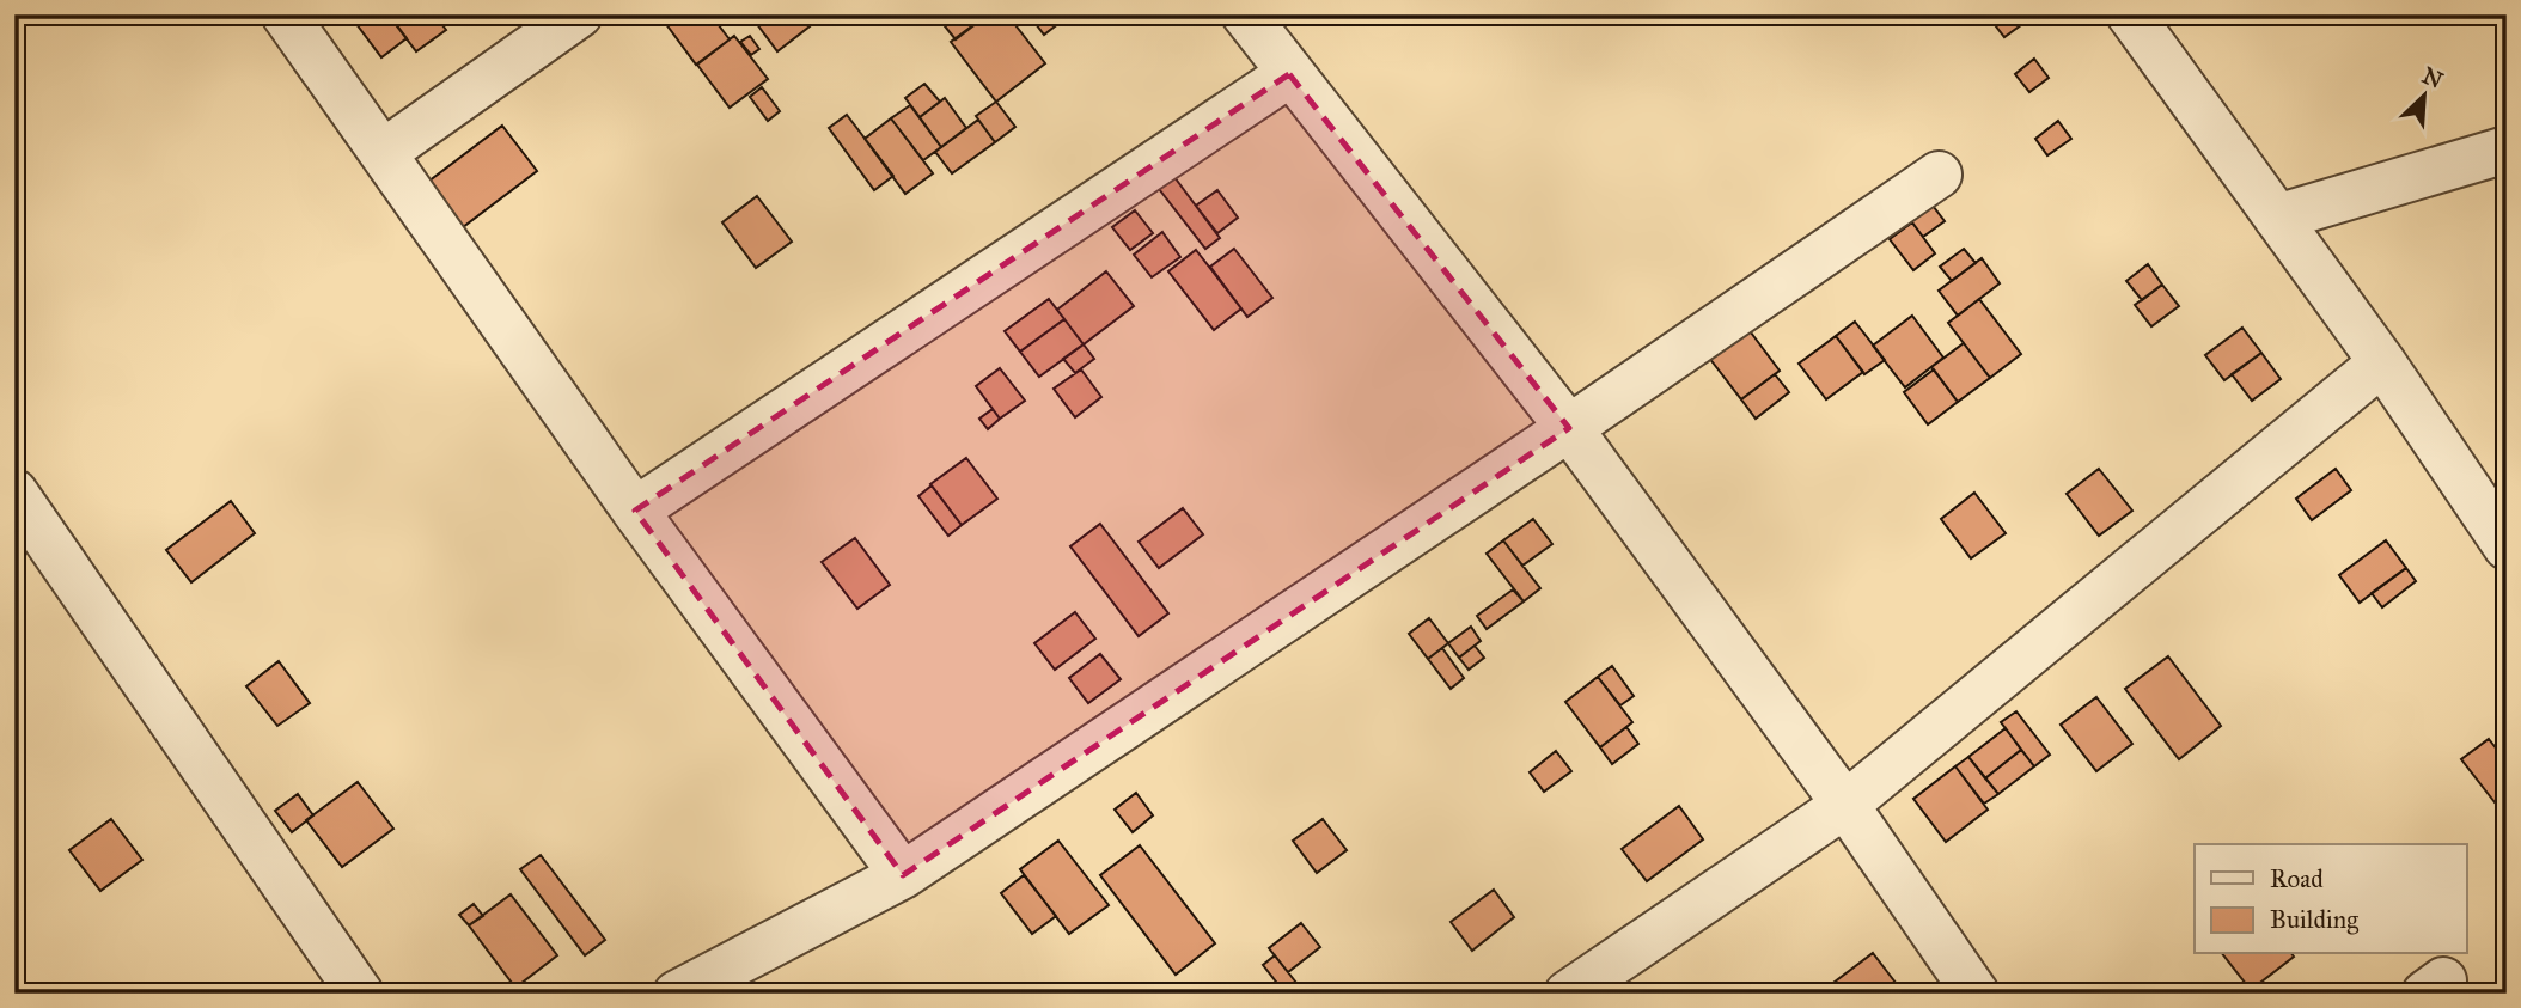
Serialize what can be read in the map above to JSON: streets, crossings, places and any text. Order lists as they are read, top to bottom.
{
  "legend": ["Road", "Building"],
  "north": "top right"
}
